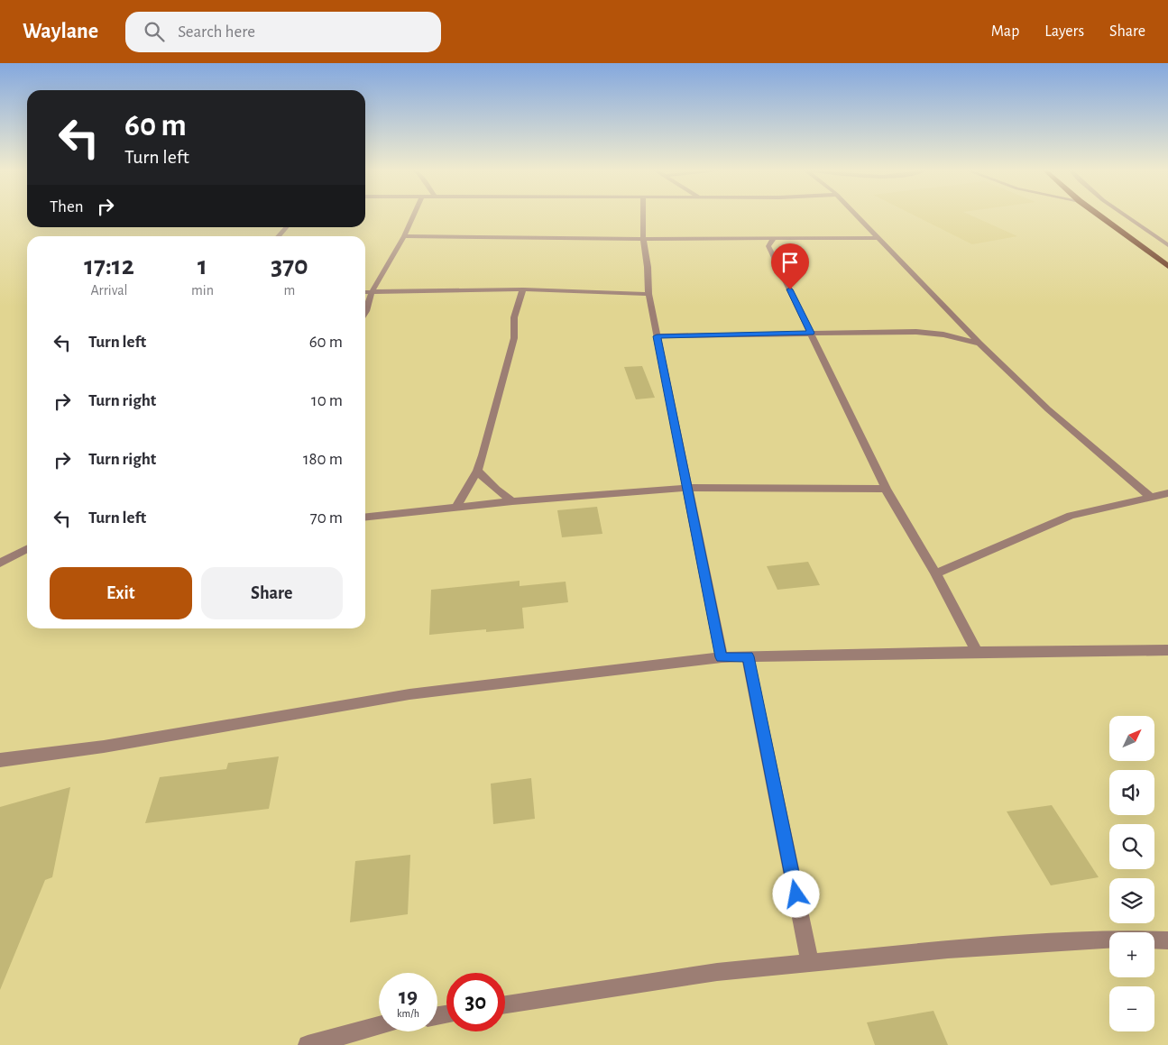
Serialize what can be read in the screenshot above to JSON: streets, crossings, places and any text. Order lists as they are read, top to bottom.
{
  "north": "top right",
  "page": {
    "header": "Waylane",
    "search": "Search here",
    "nav": ["Map", "Layers", "Share"],
    "turn": ["60 m", "Turn left"],
    "then": "Then",
    "eta": [
      "17:12",
      "Arrival",
      "1",
      "min",
      "370",
      "m"
    ],
    "list": [
      {
        "name": "Turn left",
        "value": "60 m"
      },
      {
        "name": "Turn right",
        "value": "10 m"
      },
      {
        "name": "Turn right",
        "value": "180 m"
      },
      {
        "name": "Turn left",
        "value": "70 m"
      }
    ],
    "buttons": ["Exit", "Share"],
    "map_buttons": ["+", "−"],
    "speed": "19 km/h",
    "limit": "30"
  }
}
